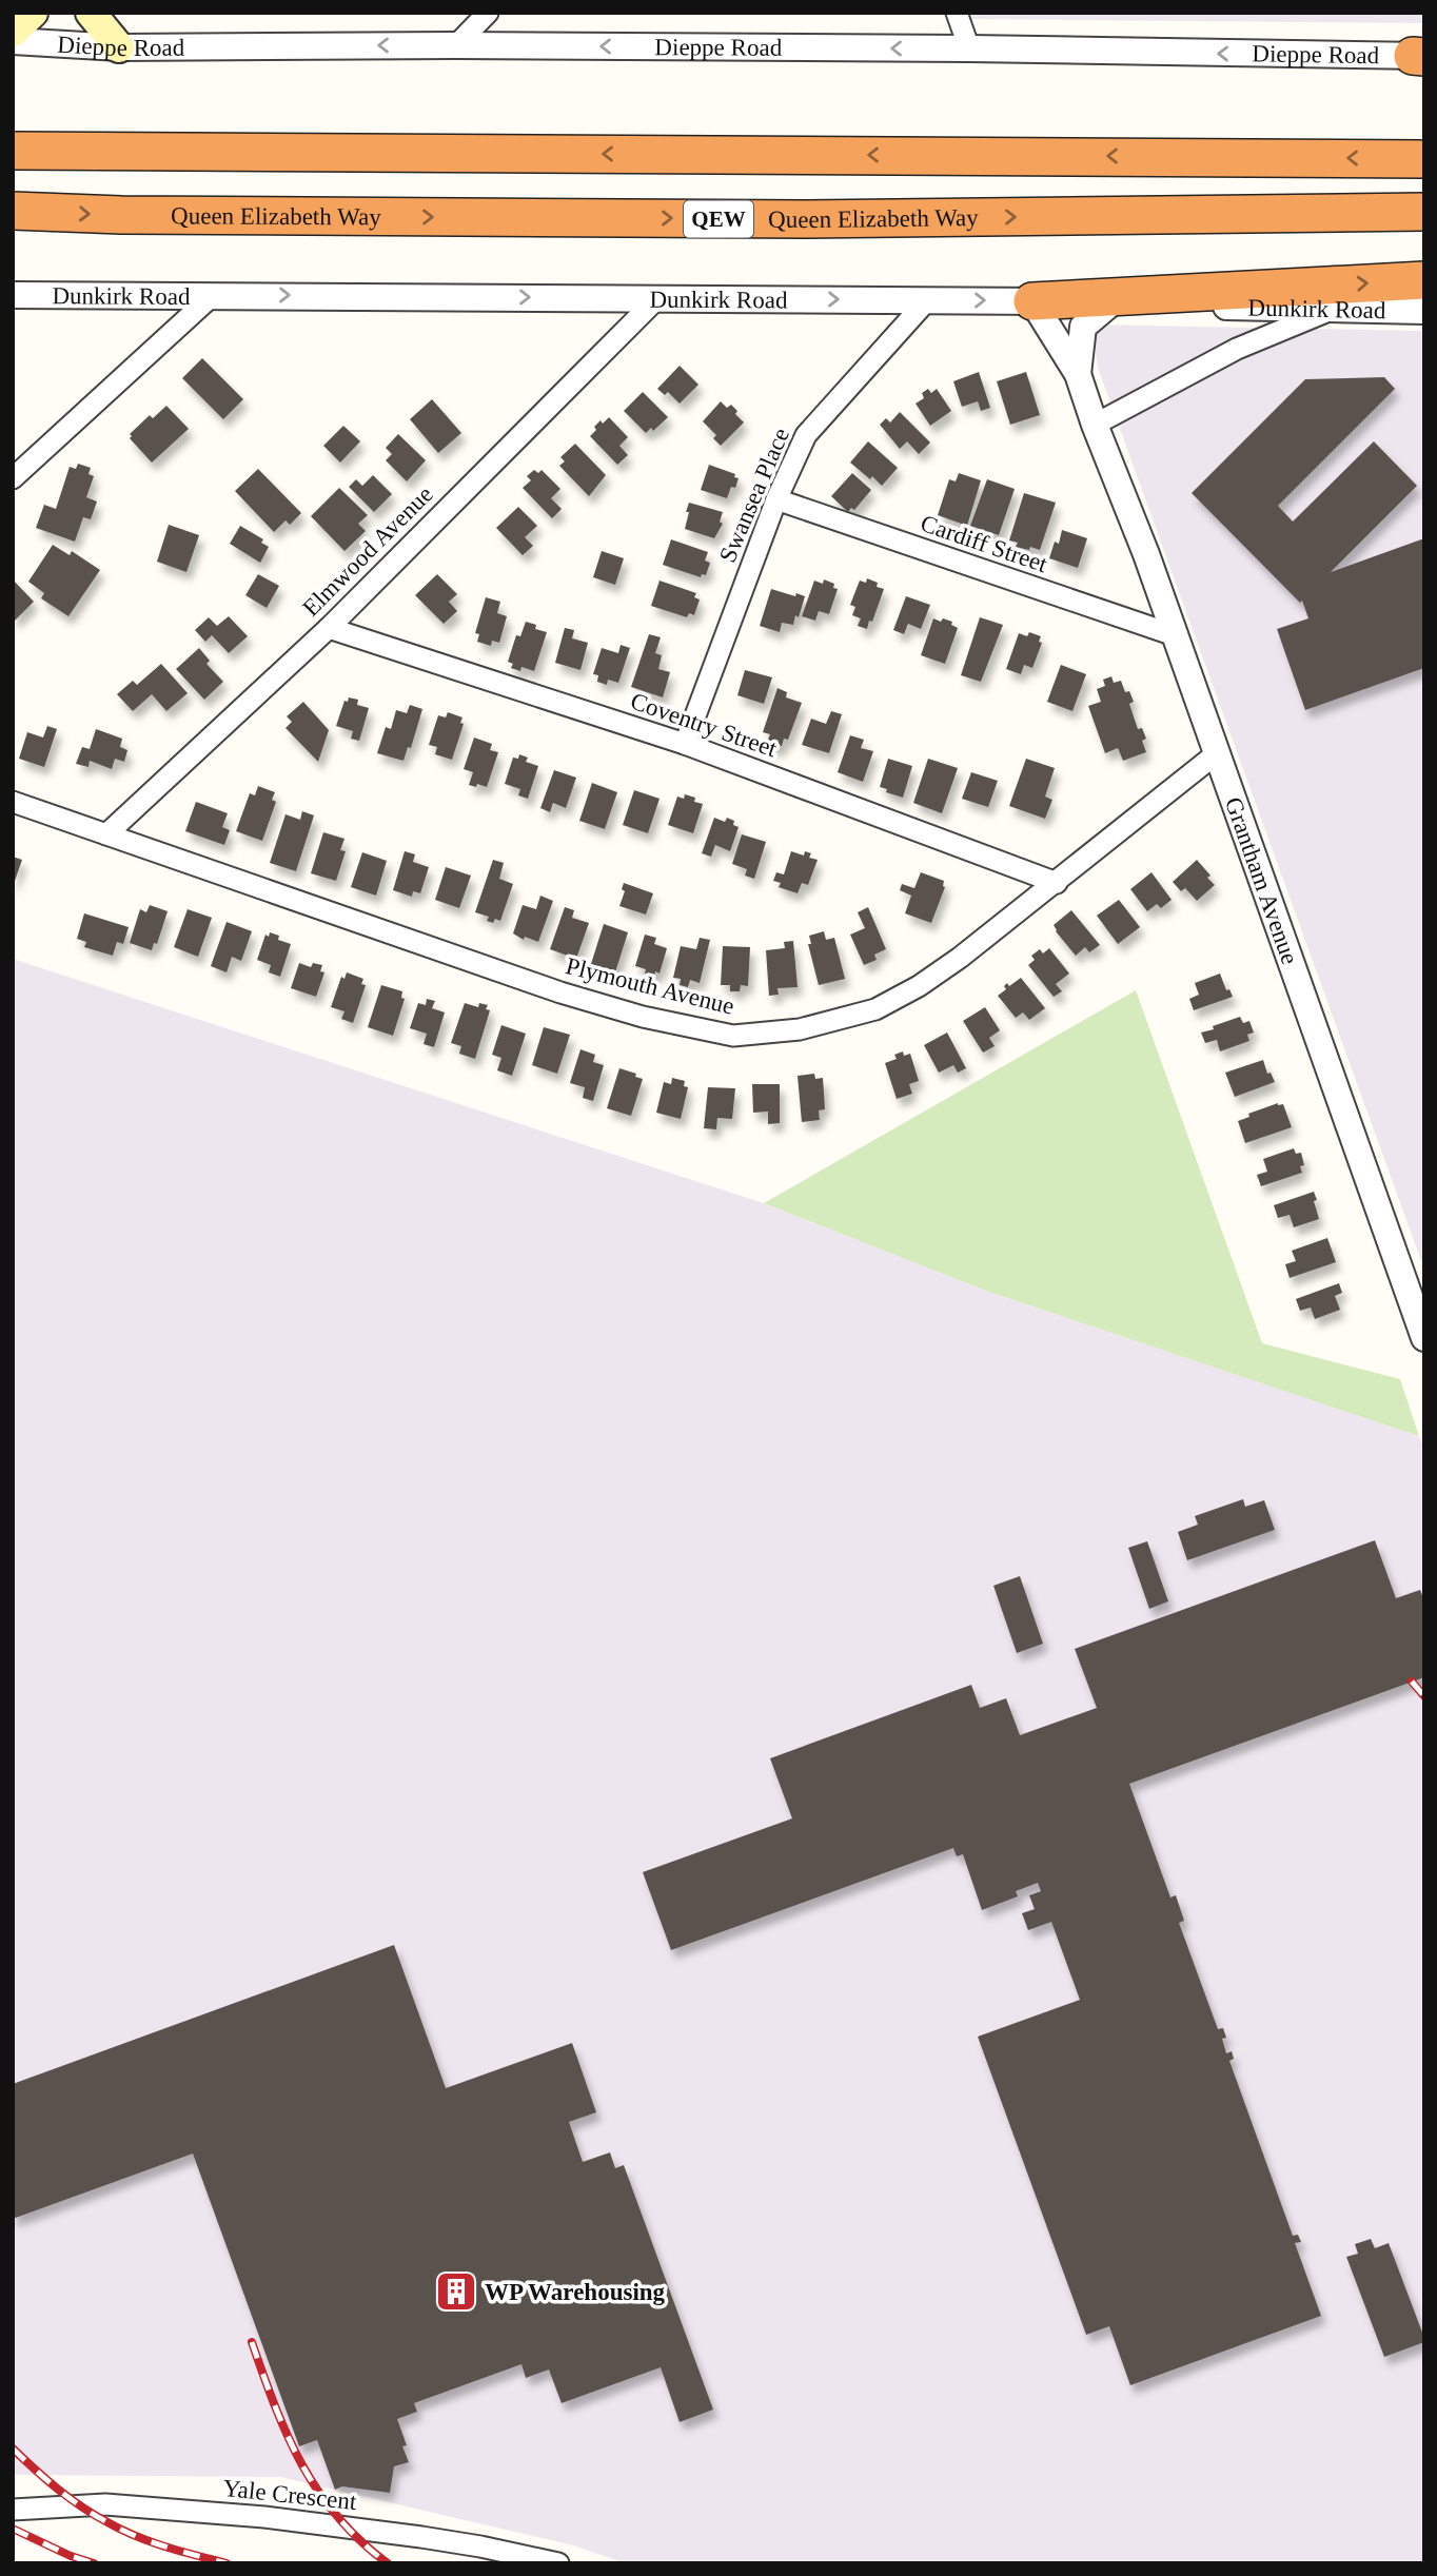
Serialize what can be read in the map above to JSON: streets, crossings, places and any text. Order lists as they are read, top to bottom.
{
  "streets": {
    "highway": ["Queen Elizabeth Way", "QEW"],
    "street": [
      "Dieppe Road",
      "Dunkirk Road",
      "Swansea Place",
      "Cardiff Street",
      "Elmwood Avenue",
      "Coventry Street",
      "Grantham Avenue",
      "Plymouth Avenue",
      "Yale Crescent"
    ]
  },
  "crossings": [
    ["Dunkirk Road", "Swansea Place"],
    ["Dunkirk Road", "Elmwood Avenue"],
    ["Dunkirk Road", "Grantham Avenue"],
    ["Swansea Place", "Cardiff Street"],
    ["Swansea Place", "Coventry Street"],
    ["Cardiff Street", "Grantham Avenue"],
    ["Elmwood Avenue", "Coventry Street"],
    ["Elmwood Avenue", "Plymouth Avenue"],
    ["Coventry Street", "Plymouth Avenue"],
    ["Grantham Avenue", "Plymouth Avenue"]
  ],
  "one_way": ["Dieppe Road", "Dunkirk Road"],
  "places": {
    "building": ["WP Warehousing"]
  }
}
